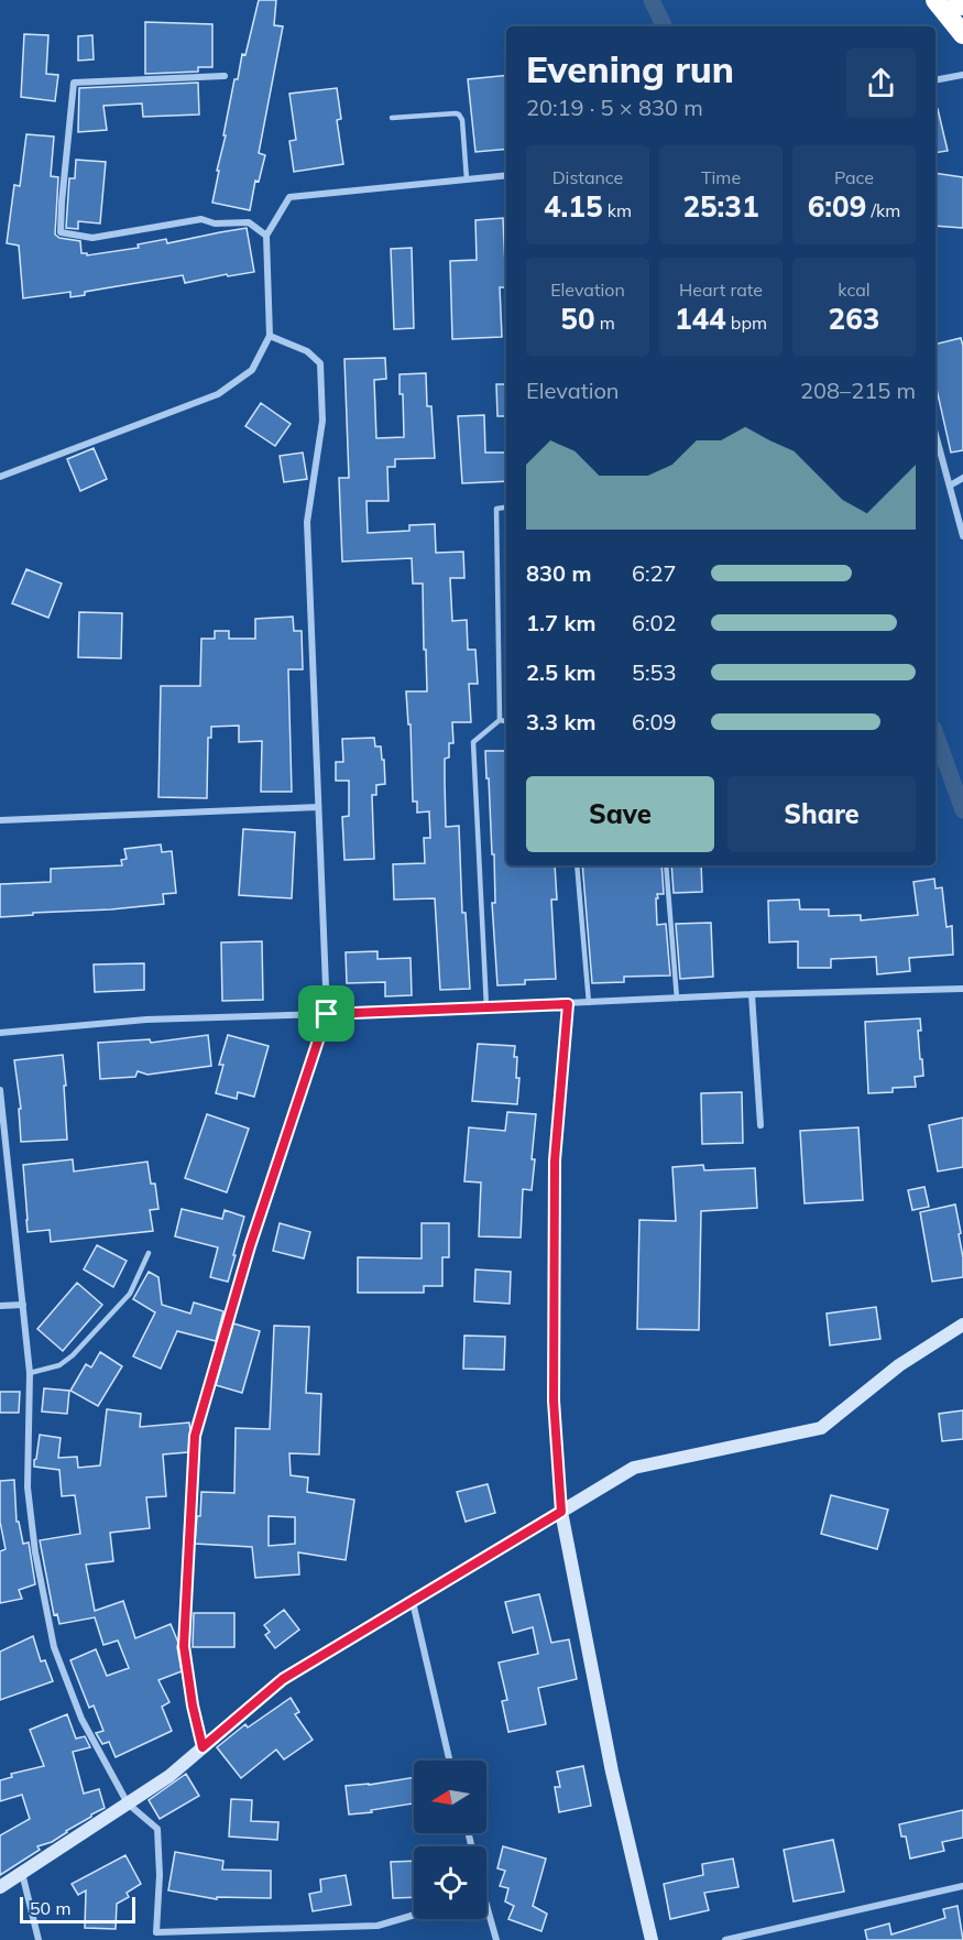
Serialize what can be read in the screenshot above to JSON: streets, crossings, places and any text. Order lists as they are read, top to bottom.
{
  "scale_bar": "50 m",
  "north": "left",
  "page": {
    "heading": ["Evening run", "20:19 · 5 × 830 m"],
    "stats": [
      ["Distance", "4.15 km"],
      ["Time", "25:31"],
      ["Pace", "6:09 /km"],
      ["Elevation", "50 m"],
      ["Heart rate", "144 bpm"],
      ["kcal", "263"]
    ],
    "chart": ["Elevation", "208–215 m"],
    "list": [
      {
        "name": "830 m",
        "note": "6:27"
      },
      {
        "name": "1.7 km",
        "note": "6:02"
      },
      {
        "name": "2.5 km",
        "note": "5:53"
      },
      {
        "name": "3.3 km",
        "note": "6:09"
      }
    ],
    "buttons": ["Save", "Share"],
    "scale": "50 m"
  }
}
